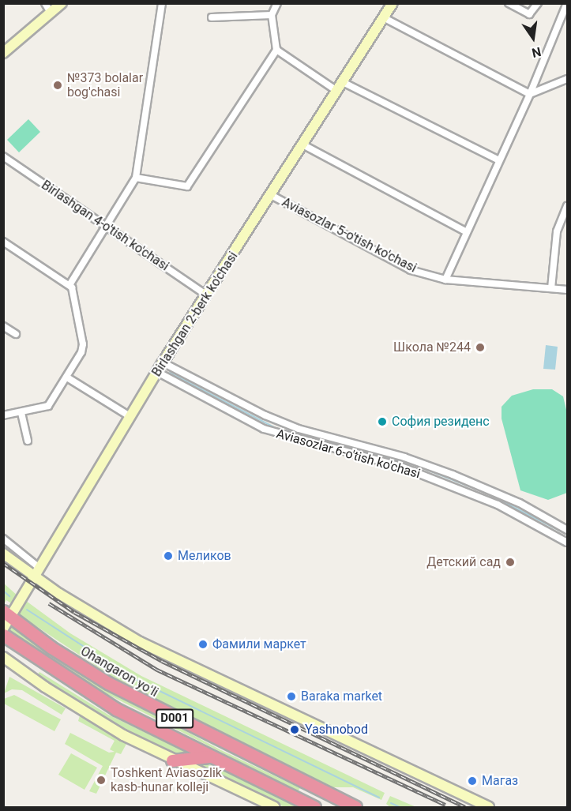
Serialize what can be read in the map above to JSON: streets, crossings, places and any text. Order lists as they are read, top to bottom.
{
  "streets": {
    "highway": ["Ohangaron yoʻli", "D001"],
    "street": [
      "Birlashgan 4-o'tish ko'chasi",
      "Aviasozlar 5-o'tish ko'chasi",
      "Birlashgan 2-berk ko'chasi",
      "Aviasozlar 6-o'tish ko'chasi"
    ]
  },
  "crossings": [
    ["Birlashgan 4-o'tish ko'chasi", "Birlashgan 2-berk ko'chasi"],
    ["Aviasozlar 5-o'tish ko'chasi", "Birlashgan 2-berk ko'chasi"],
    ["Birlashgan 2-berk ko'chasi", "Aviasozlar 6-o'tish ko'chasi"],
    ["Birlashgan 2-berk ko'chasi", "Ohangaron yoʻli"]
  ],
  "places": [
    "№373 bolalar bog'chasi",
    "Школа №244",
    "София резиденс",
    "Меликов",
    "Детский сад",
    "Фамили маркет",
    "Baraka market",
    "Yashnobod",
    "Toshkent Aviasozlik kasb-hunar kolleji",
    "Магаз"
  ],
  "north": "bottom"
}
